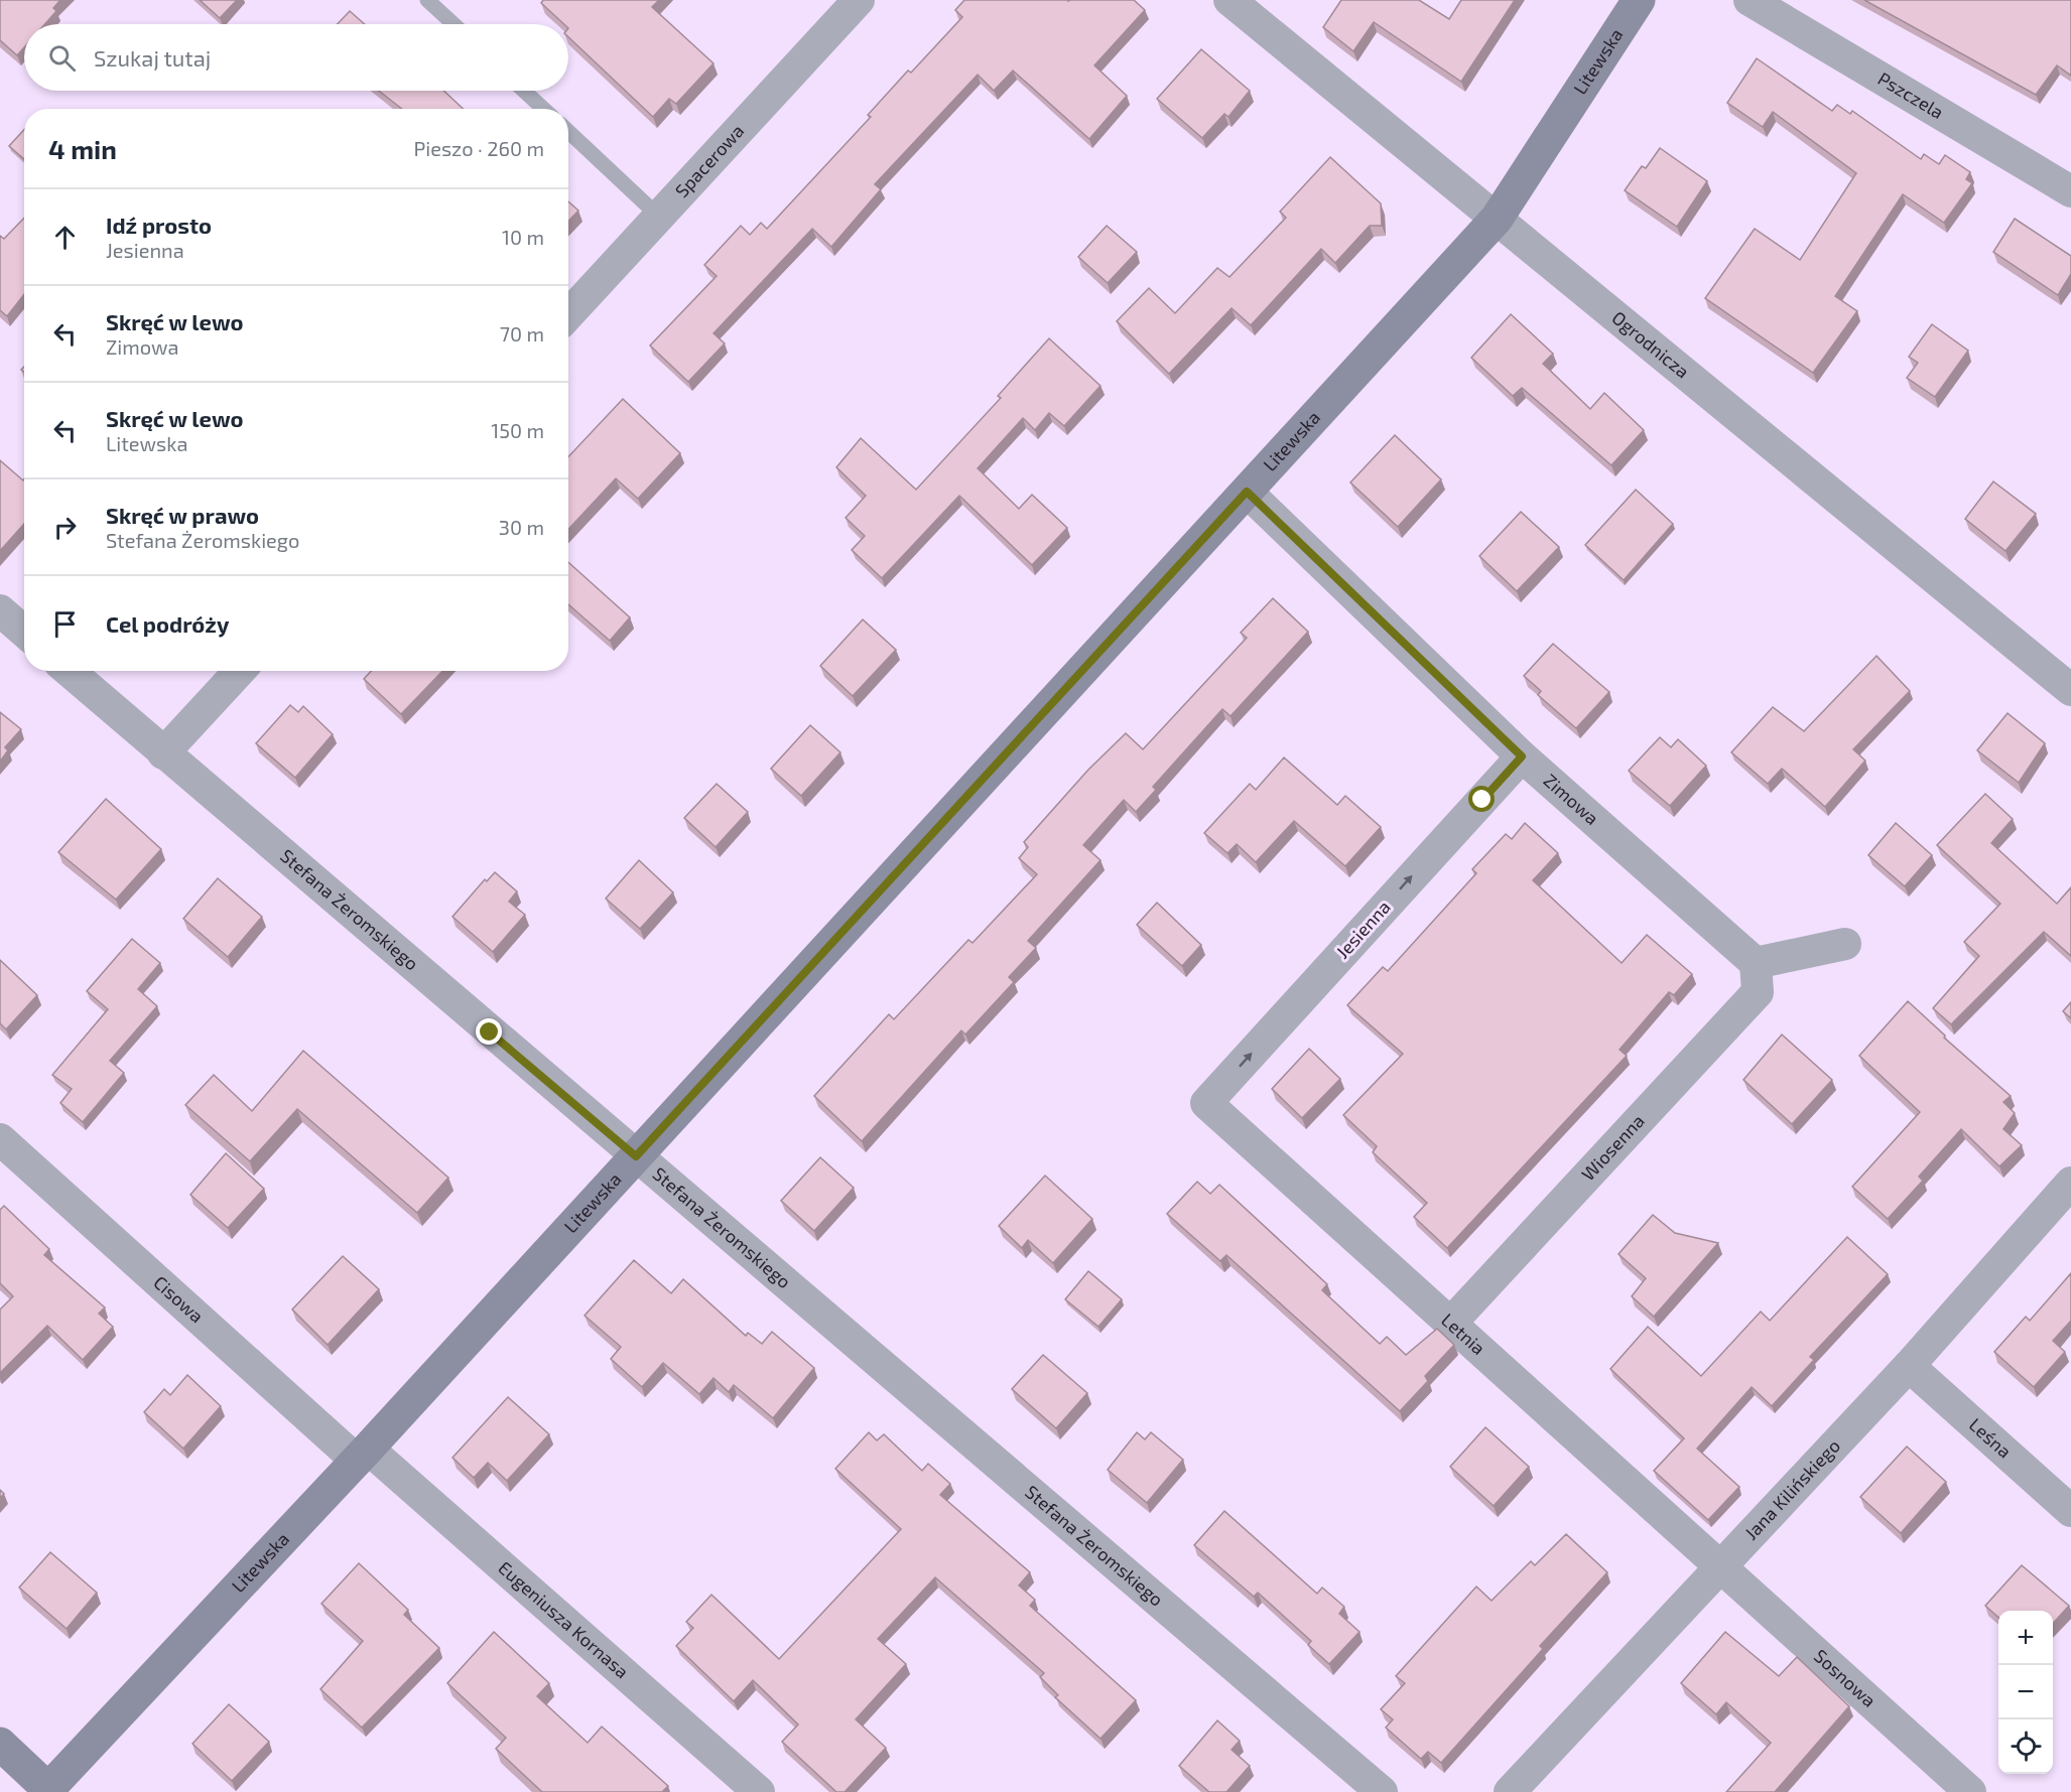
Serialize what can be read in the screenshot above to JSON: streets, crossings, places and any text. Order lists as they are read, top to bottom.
{
  "streets": {
    "main road": ["Litewska"],
    "street": [
      "Pszczela",
      "Spacerowa",
      "Ogrodnicza",
      "Zimowa",
      "Stefana Żeromskiego",
      "Jesienna",
      "Wiosenna",
      "Cisowa",
      "Letnia",
      "Leśna",
      "Jana Kilińskiego",
      "Eugeniusza Kornasa",
      "Sosnowa"
    ]
  },
  "crossings": [
    ["Litewska", "Ogrodnicza"],
    ["Litewska", "Zimowa"],
    ["Litewska", "Stefana Żeromskiego"],
    ["Litewska", "Cisowa"],
    ["Litewska", "Eugeniusza Kornasa"],
    ["Zimowa", "Jesienna"],
    ["Zimowa", "Wiosenna"],
    ["Jesienna", "Letnia"],
    ["Wiosenna", "Letnia"],
    ["Cisowa", "Eugeniusza Kornasa"],
    ["Letnia", "Jana Kilińskiego"],
    ["Letnia", "Sosnowa"],
    ["Leśna", "Jana Kilińskiego"],
    ["Jana Kilińskiego", "Sosnowa"]
  ],
  "one_way": ["Jesienna"],
  "page": {
    "search": "Szukaj tutaj",
    "heading": ["4 min", "Pieszo · 260 m"],
    "list": [
      ["Idź prosto", "Jesienna", "10 m"],
      ["Skręć w lewo", "Zimowa", "70 m"],
      ["Skręć w lewo", "Litewska", "150 m"],
      ["Skręć w prawo", "Stefana Żeromskiego", "30 m"],
      "Cel podróży"
    ],
    "map_buttons": ["+", "−"]
  }
}
